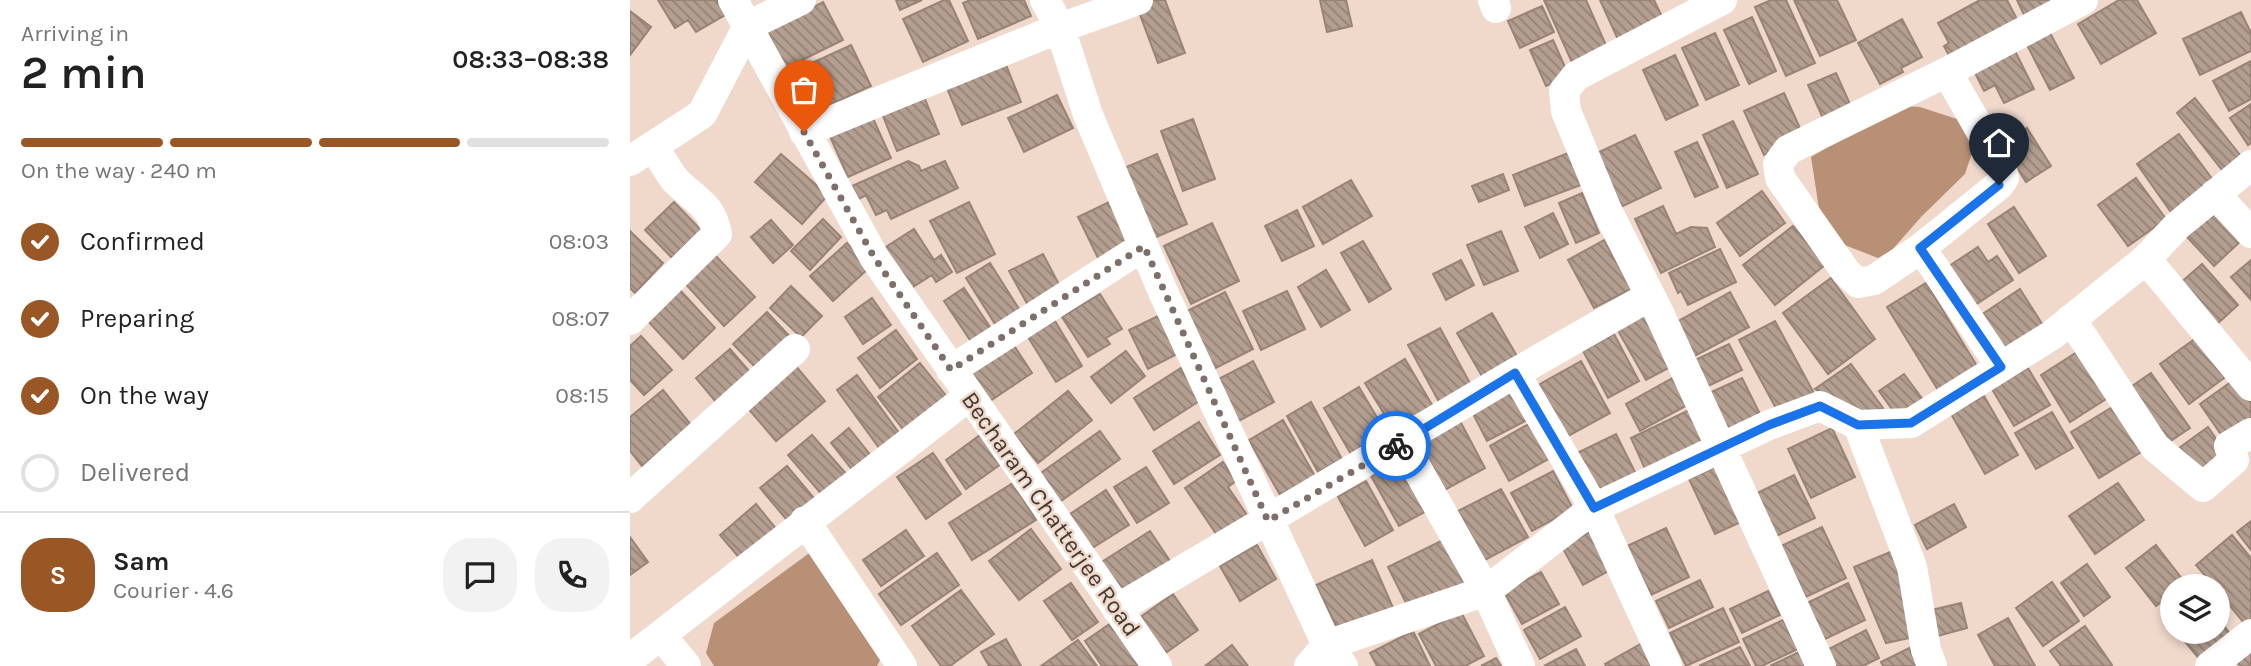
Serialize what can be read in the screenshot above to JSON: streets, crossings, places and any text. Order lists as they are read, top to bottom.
{
  "streets": {
    "street": ["Becharam Chatterjee Road"]
  },
  "page": {
    "heading": ["2 min", "Arriving in", "08:33–08:38"],
    "panel": ["Sam", "Courier · 4.6"],
    "bar": "On the way · 240 m",
    "list": [
      ["Confirmed", "08:03"],
      ["Preparing", "08:07"],
      ["On the way", "08:15"],
      "Delivered"
    ],
    "round": "S"
  }
}
